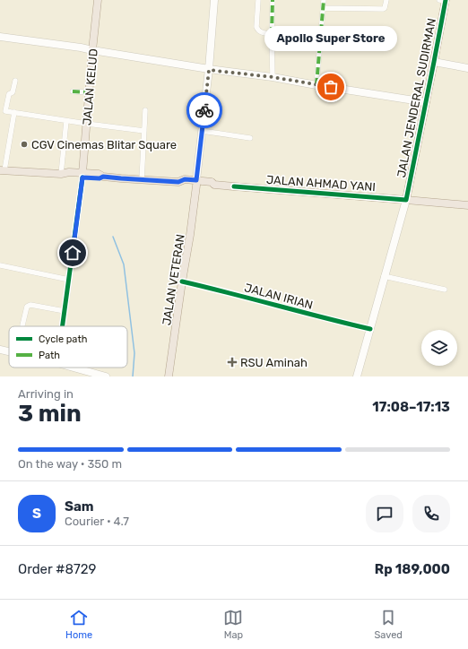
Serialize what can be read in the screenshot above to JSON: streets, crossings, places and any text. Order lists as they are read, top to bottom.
{
  "streets": {
    "main road": [
      "JALAN KELUD",
      "JALAN JENDERAL SUDIRMAN",
      "JALAN AHMAD YANI",
      "JALAN VETERAN"
    ],
    "street": ["JALAN IRIAN"]
  },
  "crossings": [
    ["JALAN KELUD", "JALAN AHMAD YANI"],
    ["JALAN JENDERAL SUDIRMAN", "JALAN AHMAD YANI"],
    ["JALAN AHMAD YANI", "JALAN VETERAN"],
    ["JALAN VETERAN", "JALAN IRIAN"]
  ],
  "places": {
    "other": ["Apollo Super Store", "CGV Cinemas Blitar Square"],
    "health": ["RSU Aminah"]
  },
  "legend": ["Cycle path", "Path"],
  "page": {
    "bubble": "Apollo Super Store",
    "heading": ["3 min", "Arriving in", "17:08–17:13"],
    "panel": [
      "Sam",
      "Courier · 4.7",
      "Order #8729",
      "Rp 189,000"
    ],
    "bar": "On the way · 350 m",
    "round": "S",
    "tabs": ["Home", "Map", "Saved"]
  }
}
